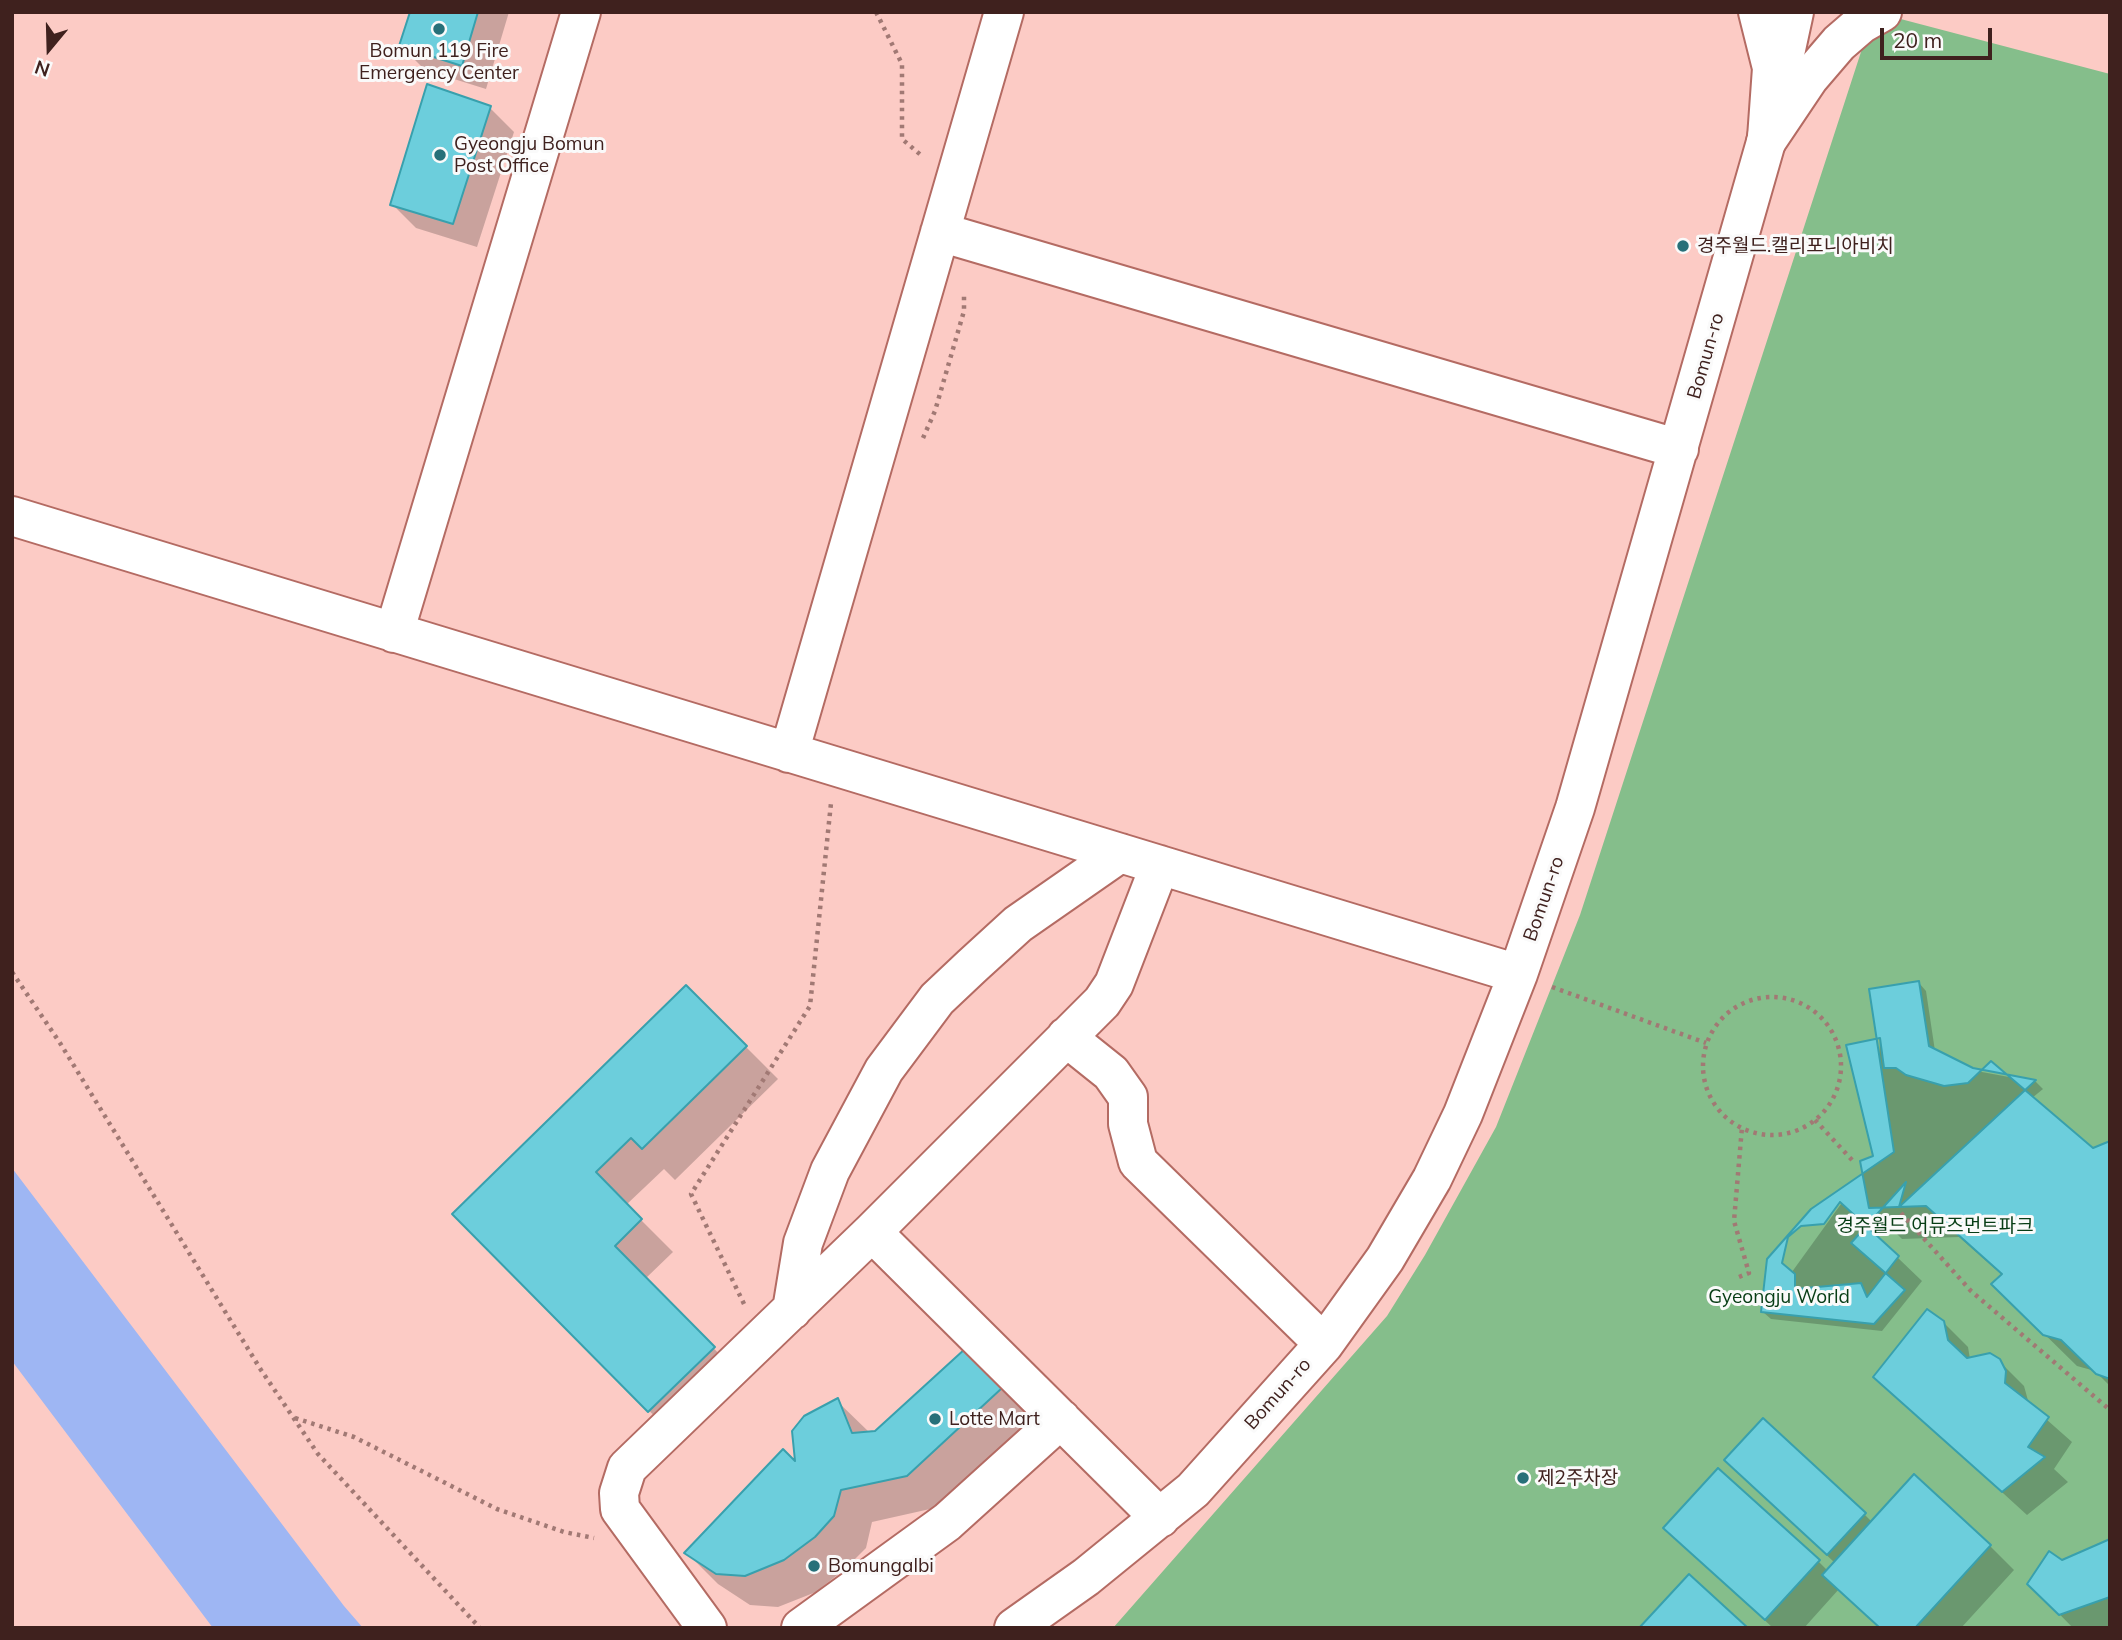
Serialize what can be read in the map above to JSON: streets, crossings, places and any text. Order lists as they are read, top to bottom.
{
  "streets": {
    "street": ["Bomun-ro"]
  },
  "parks": ["경주월드 어뮤즈먼트파크", "Gyeongju World"],
  "places": [
    "Bomun 119 Fire Emergency Center",
    "Gyeongju Bomun Post Office",
    "경주월드.캘리포니아비치",
    "Lotte Mart",
    "제2주차장",
    "Bomungalbi"
  ],
  "scale_bar": "20 m",
  "north": "bottom"
}
